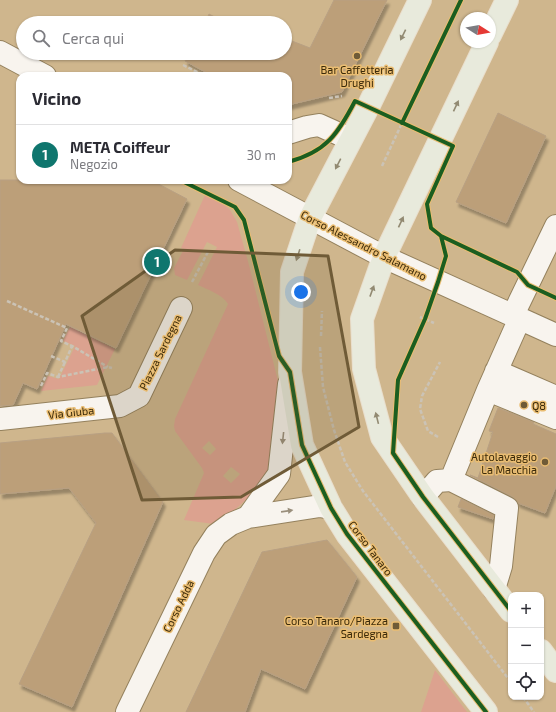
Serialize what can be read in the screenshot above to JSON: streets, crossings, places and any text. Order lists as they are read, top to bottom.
{
  "streets": {
    "main road": ["Corso Tanaro"],
    "street": [
      "Corso Alessandro Salamano",
      "Piazza Sardegna",
      "Via Giuba",
      "Corso Adda"
    ]
  },
  "crossings": [
    ["Corso Alessandro Salamano", "Corso Tanaro"],
    ["Piazza Sardegna", "Via Giuba"],
    ["Corso Tanaro", "Corso Adda"]
  ],
  "places": {
    "other": ["Bar Caffetteria Drughi", "Q8", "Autolavaggio La Macchia"],
    "transit": ["Corso Tanaro/Piazza Sardegna"]
  },
  "north": "right",
  "page": {
    "search": "Cerca qui",
    "heading": "Vicino",
    "list": [
      {
        "mark": "1",
        "name": "META Coiffeur",
        "note": "Negozio",
        "value": "30 m"
      }
    ],
    "pins": "1",
    "map_buttons": ["+", "−"]
  }
}
